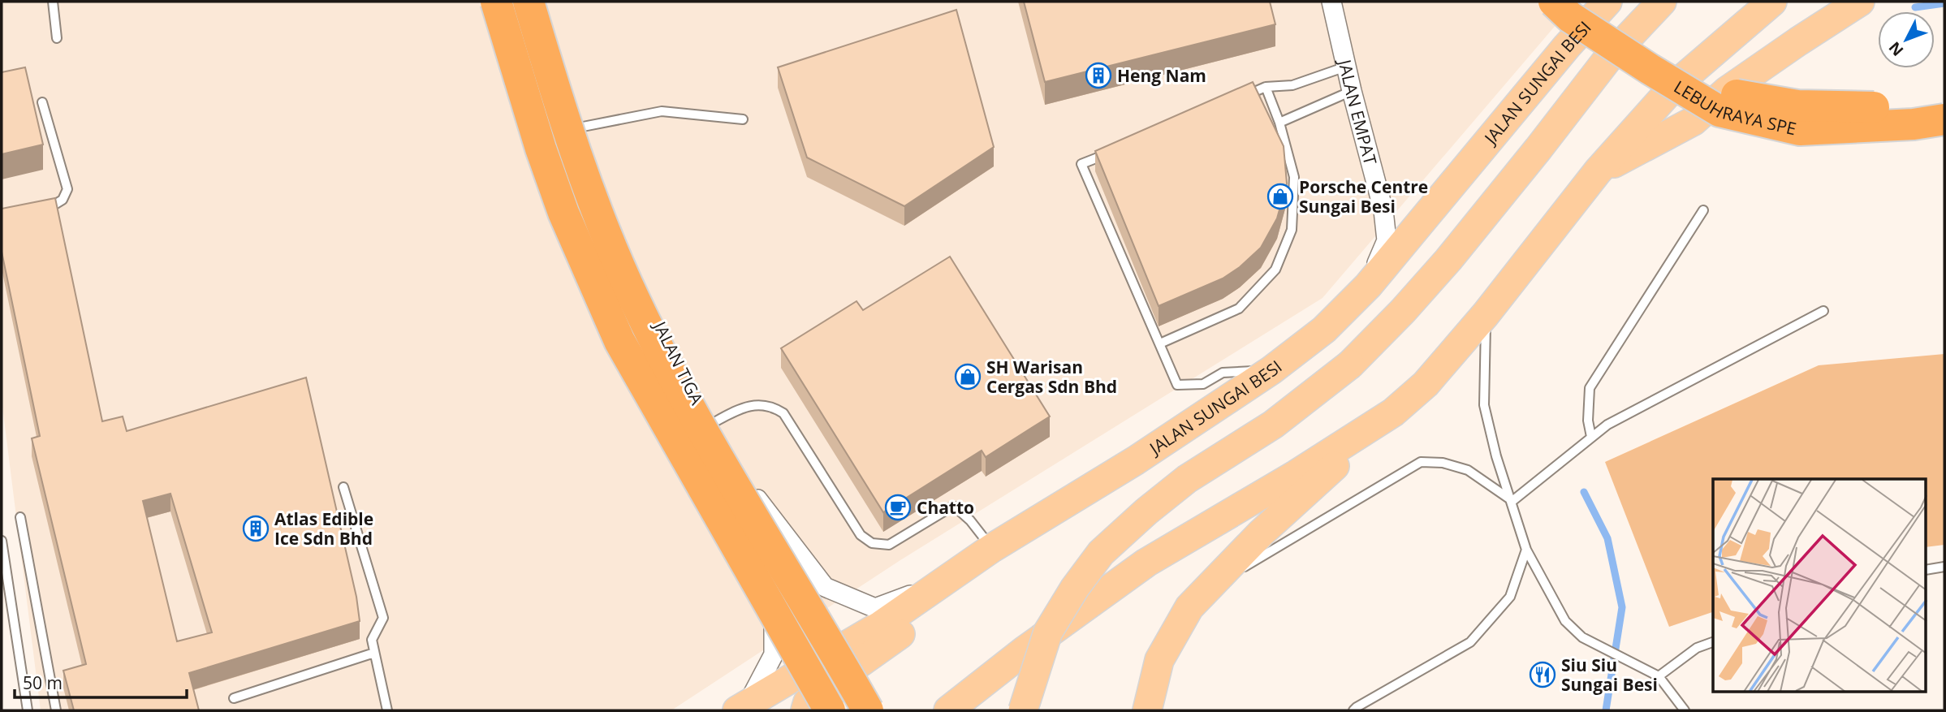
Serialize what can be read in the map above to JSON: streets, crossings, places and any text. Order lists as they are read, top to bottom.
{
  "streets": {
    "highway": ["LEBUHRAYA SPE"],
    "main road": ["JALAN SUNGAI BESI"],
    "street": ["JALAN EMPAT", "JALAN TIGA"]
  },
  "crossings": [
    ["JALAN SUNGAI BESI", "JALAN EMPAT"],
    ["JALAN SUNGAI BESI", "JALAN TIGA"]
  ],
  "places": {
    "building": ["Heng Nam", "Atlas Edible Ice Sdn Bhd"],
    "shop": ["Porsche Centre Sungai Besi", "SH Warisan Cergas Sdn Bhd"],
    "cafe": ["Chatto"],
    "restaurant": ["Siu Siu Sungai Besi"]
  },
  "scale_bar": "50 m",
  "north": "bottom left"
}
